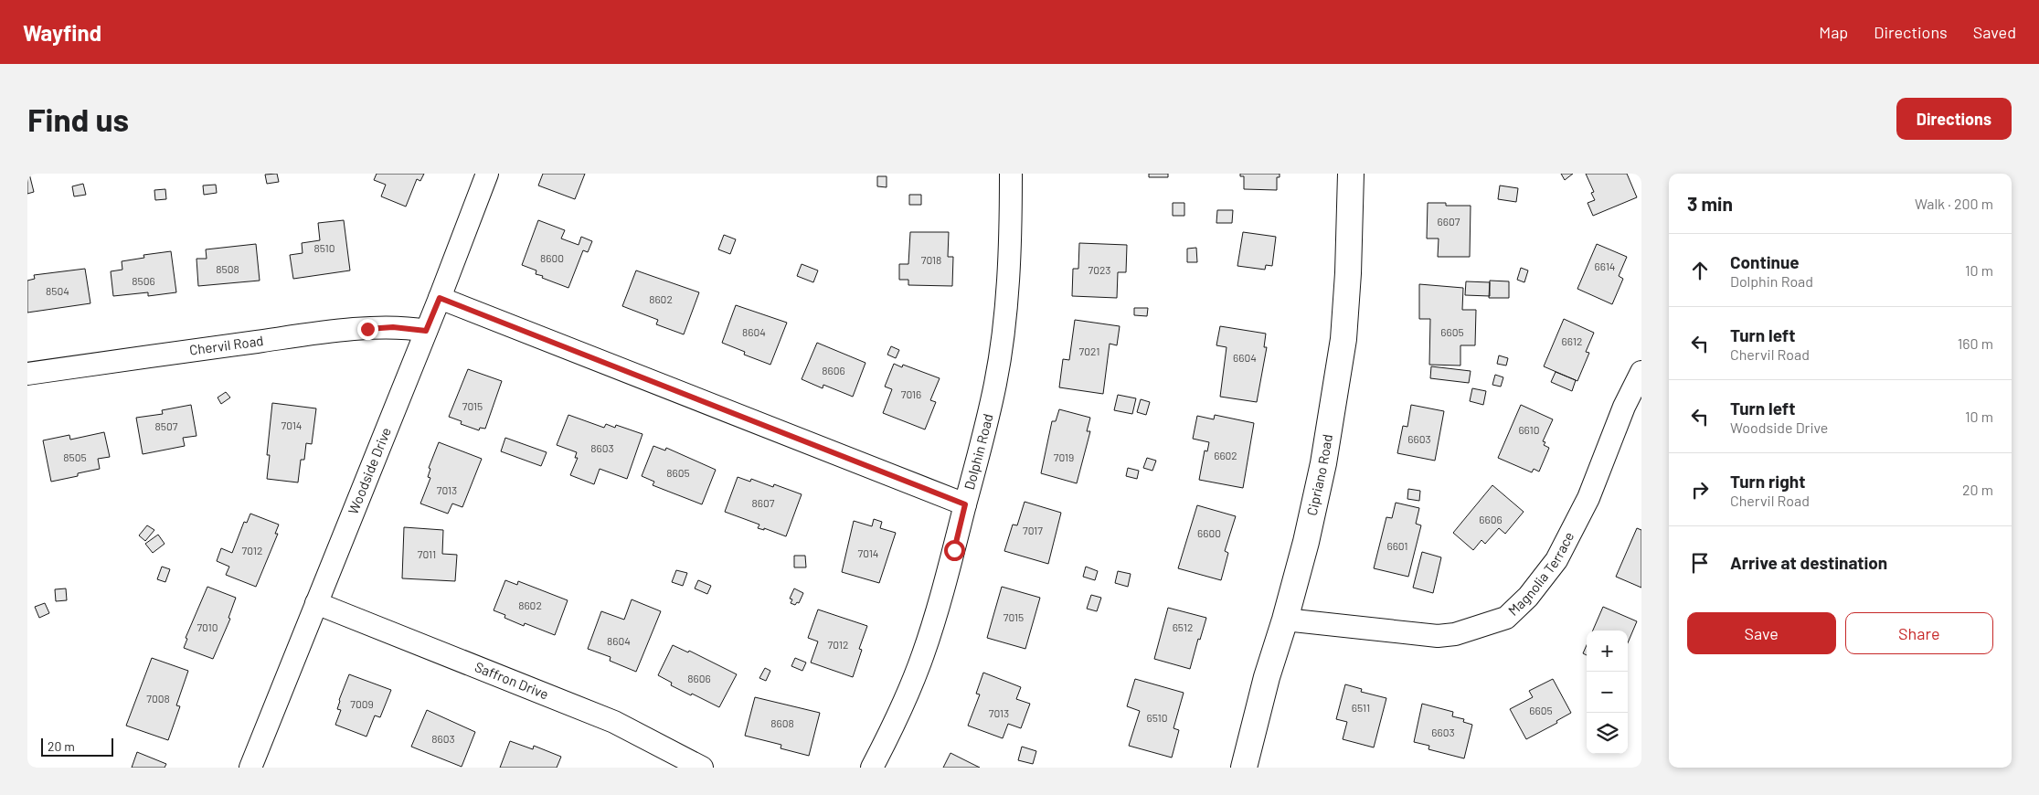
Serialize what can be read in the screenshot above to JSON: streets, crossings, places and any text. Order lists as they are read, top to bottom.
{
  "streets": {
    "street": [
      "Chervil Road",
      "Dolphin Road",
      "Woodside Drive",
      "Cipriano Road",
      "Magnolia Terrace",
      "Saffron Drive"
    ]
  },
  "crossings": [
    ["Chervil Road", "Woodside Drive"],
    ["Woodside Drive", "Saffron Drive"],
    ["Cipriano Road", "Magnolia Terrace"]
  ],
  "house_numbers": [
    "6607",
    "8510",
    "8600",
    "7018",
    "6614",
    "8508",
    "7023",
    "8506",
    "8504",
    "8602",
    "8604",
    "6605",
    "6612",
    "7021",
    "6604",
    "8606",
    "7016",
    "7015",
    "7014",
    "8507",
    "6610",
    "6603",
    "8603",
    "6602",
    "8505",
    "7019",
    "8605",
    "7013",
    "8607",
    "6606",
    "7017",
    "6600",
    "6601",
    "7012",
    "7014",
    "7011",
    "8602",
    "7015",
    "7010",
    "6512",
    "8604",
    "7012",
    "8606",
    "7008",
    "7009",
    "6511",
    "6605",
    "7013",
    "6510",
    "8608",
    "6603",
    "8603"
  ],
  "scale_bar": "20 m",
  "page": {
    "header": "Wayfind",
    "nav": ["Map", "Directions", "Saved"],
    "buttons": [
      "Directions",
      ["Save", "Share"]
    ],
    "title": "Find us",
    "heading": ["3 min", "Walk · 200 m"],
    "list": [
      ["Continue", "Dolphin Road", "10 m"],
      ["Turn left", "Chervil Road", "160 m"],
      ["Turn left", "Woodside Drive", "10 m"],
      ["Turn right", "Chervil Road", "20 m"],
      "Arrive at destination"
    ],
    "map_buttons": ["+", "−"],
    "scale": "20 m"
  }
}
